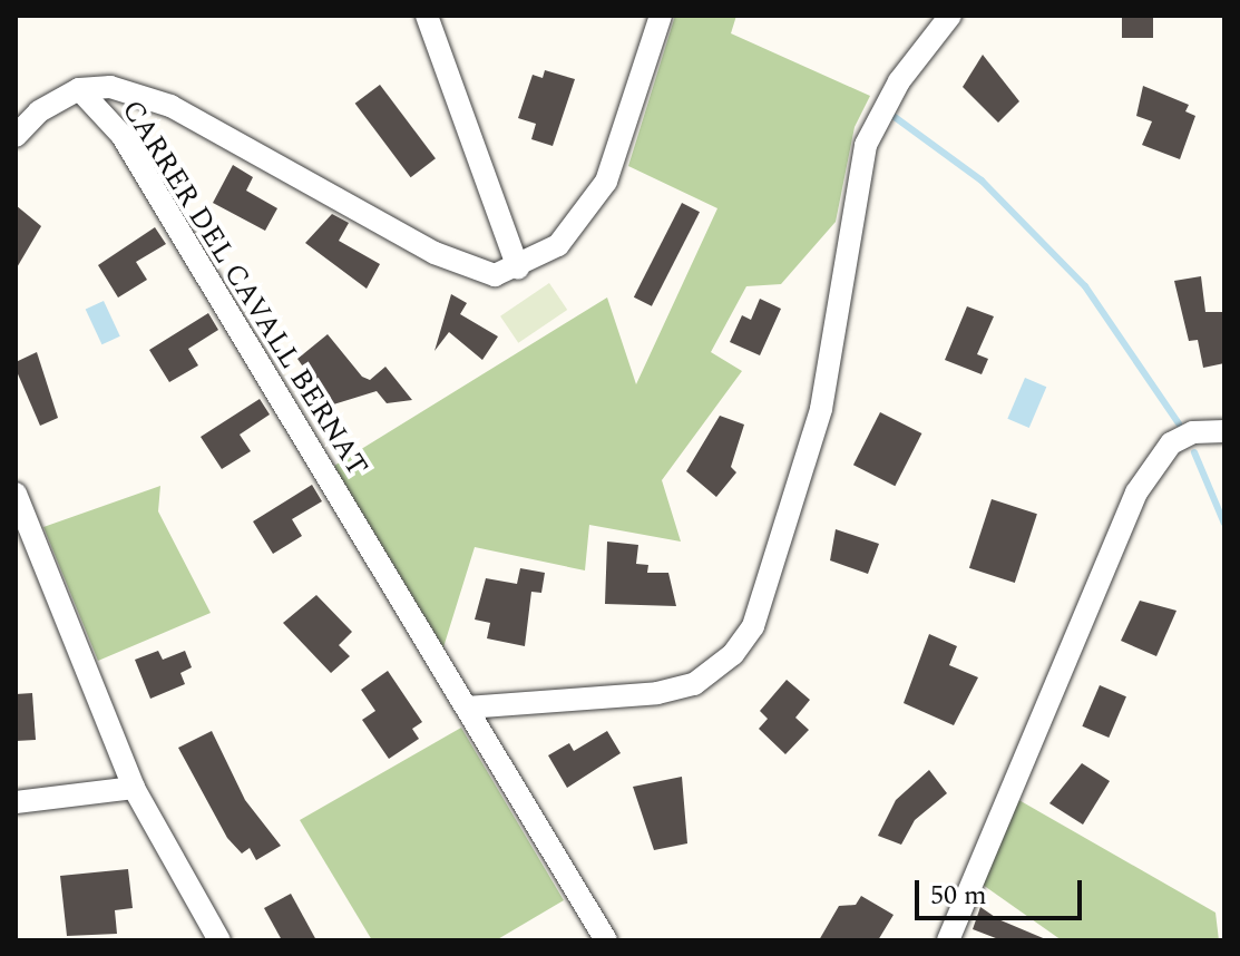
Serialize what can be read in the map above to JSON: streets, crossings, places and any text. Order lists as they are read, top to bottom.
{
  "streets": {
    "street": ["CARRER DEL CAVALL BERNAT"]
  },
  "scale_bar": "50 m"
}
